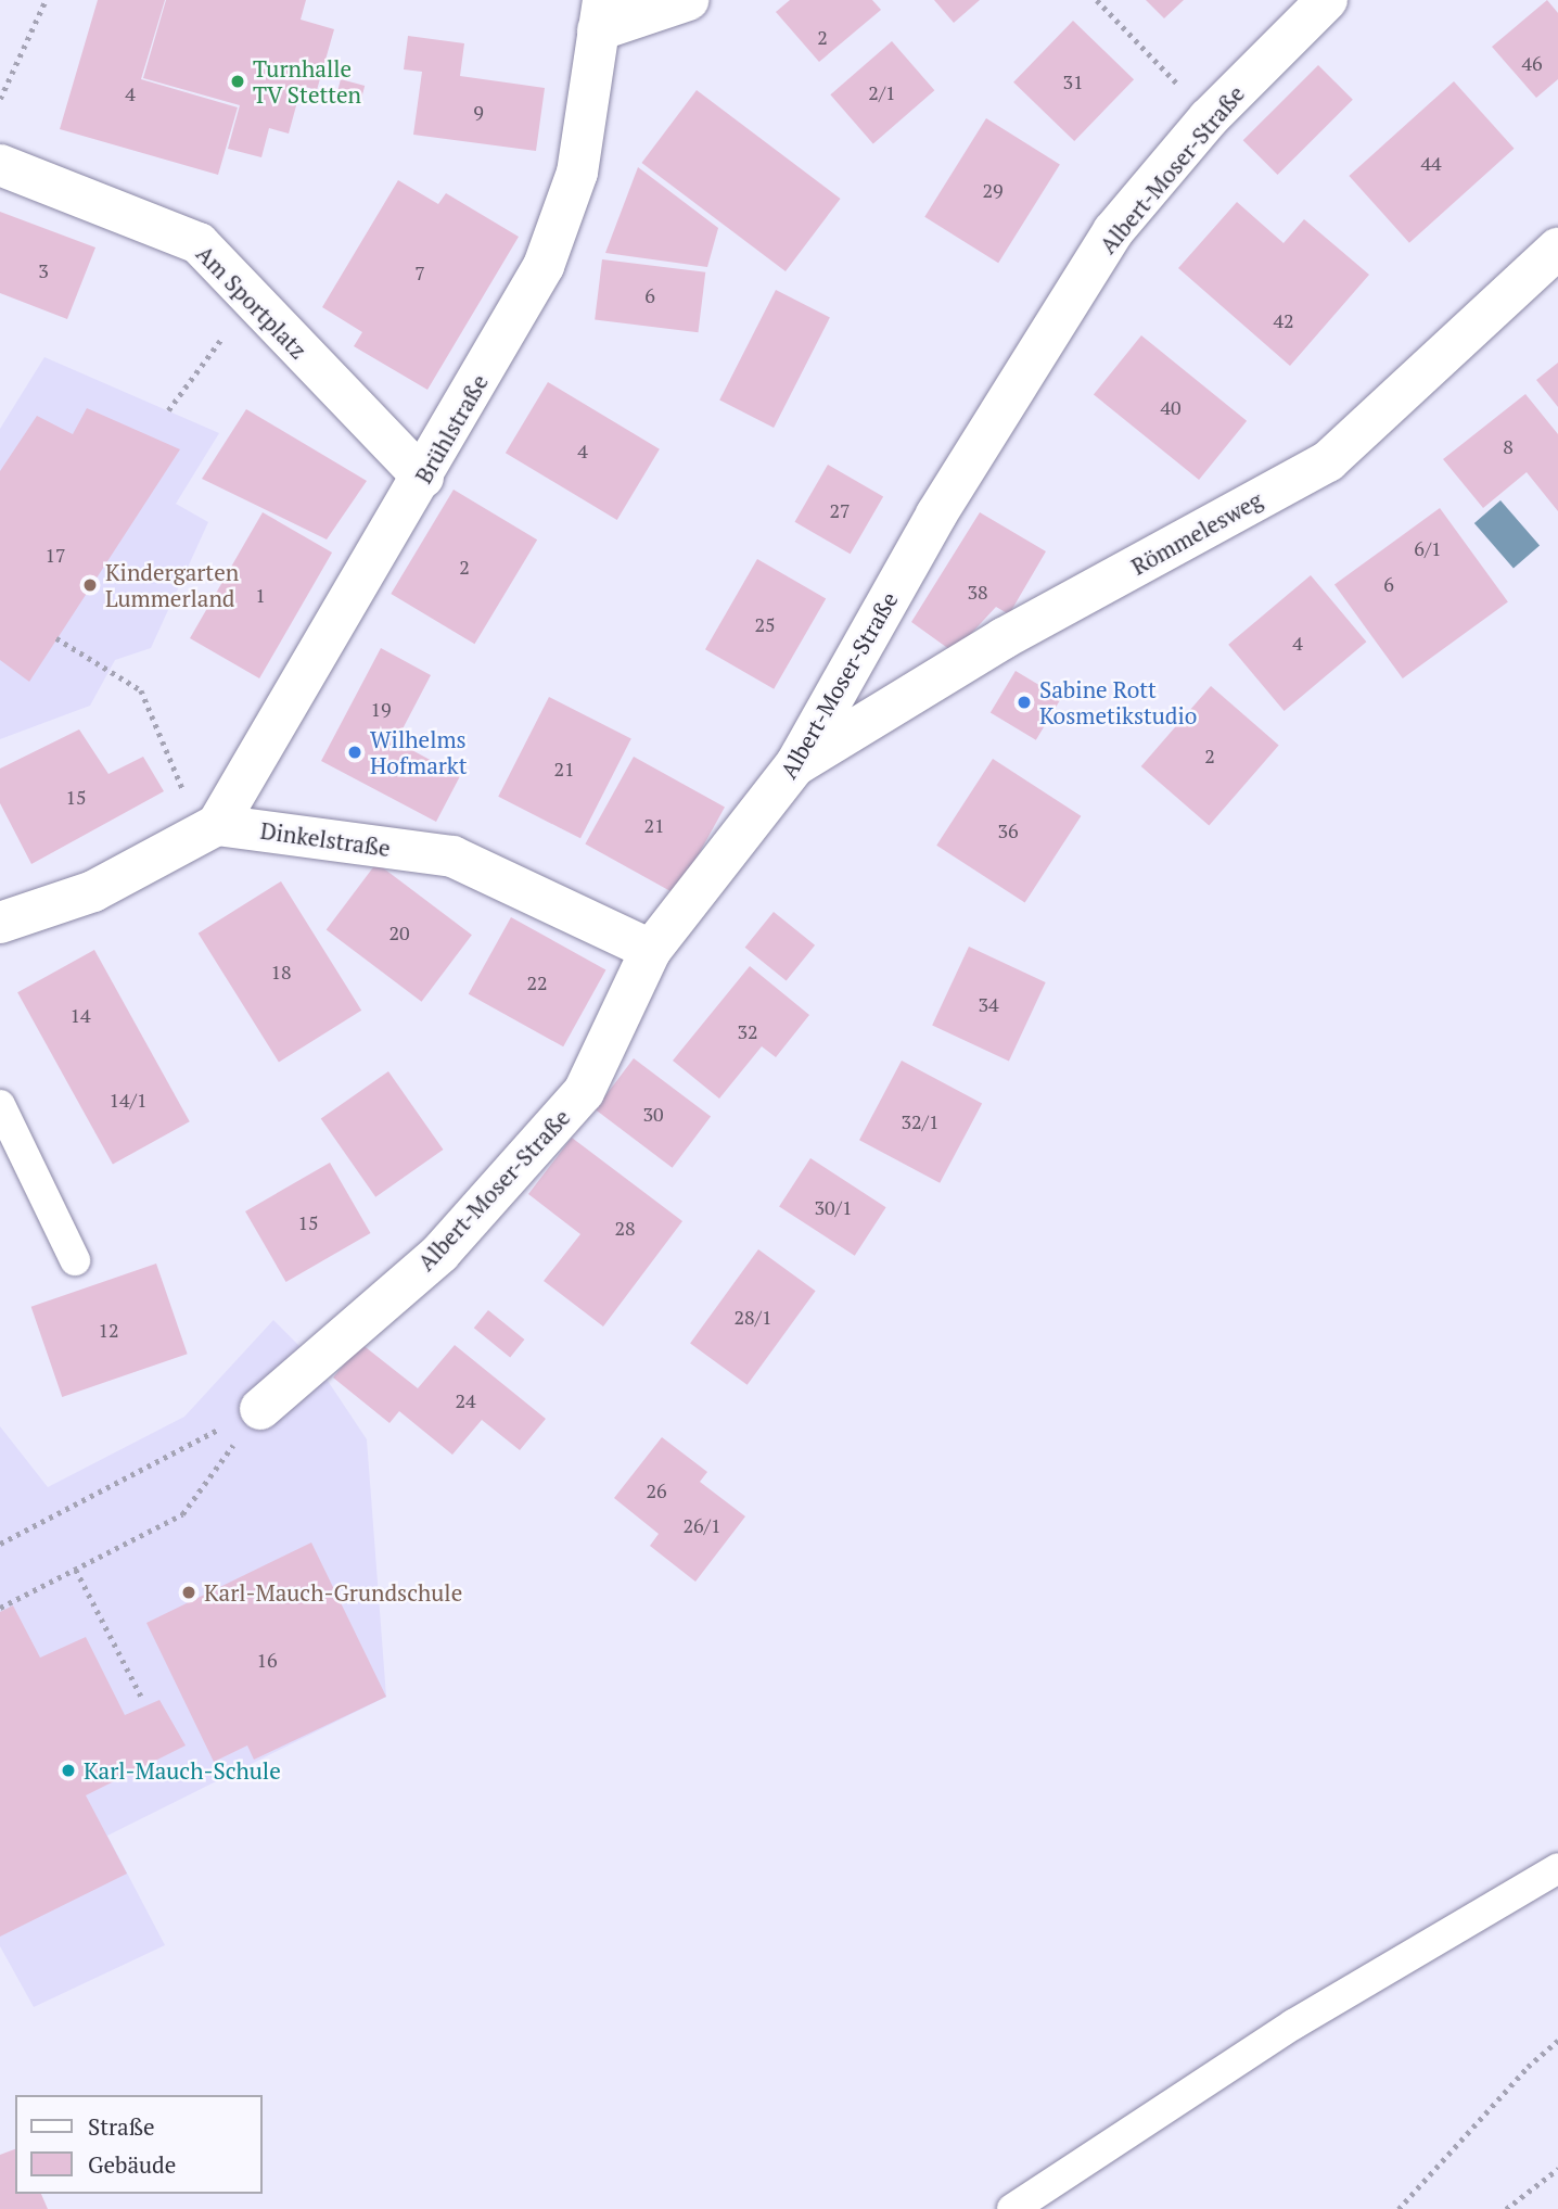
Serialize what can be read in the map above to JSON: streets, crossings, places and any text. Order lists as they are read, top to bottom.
{
  "streets": {
    "street": [
      "Albert-Moser-Straße",
      "Am Sportplatz",
      "Brühlstraße",
      "Römmelesweg",
      "Dinkelstraße"
    ]
  },
  "crossings": [
    ["Albert-Moser-Straße", "Römmelesweg"],
    ["Albert-Moser-Straße", "Dinkelstraße"],
    ["Am Sportplatz", "Brühlstraße"],
    ["Brühlstraße", "Dinkelstraße"]
  ],
  "places": [
    "Turnhalle TV Stetten",
    "Kindergarten Lummerland",
    "Sabine Rott Kosmetikstudio",
    "Wilhelms Hofmarkt",
    "Karl-Mauch-Grundschule",
    "Karl-Mauch-Schule"
  ],
  "house_numbers": [
    "2",
    "46",
    "31",
    "2/1",
    "4",
    "9",
    "44",
    "29",
    "3",
    "7",
    "6",
    "42",
    "40",
    "8",
    "4",
    "27",
    "6/1",
    "17",
    "2",
    "6",
    "38",
    "1",
    "25",
    "4",
    "19",
    "2",
    "21",
    "15",
    "21",
    "36",
    "20",
    "18",
    "22",
    "34",
    "14",
    "32",
    "14/1",
    "30",
    "32/1",
    "30/1",
    "15",
    "28",
    "28/1",
    "12",
    "24",
    "26",
    "26/1",
    "16"
  ],
  "legend": ["Straße", "Gebäude"]
}
